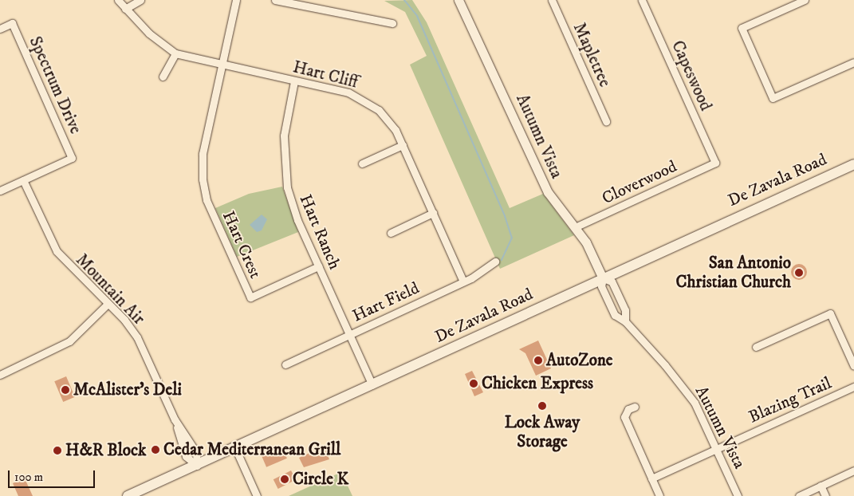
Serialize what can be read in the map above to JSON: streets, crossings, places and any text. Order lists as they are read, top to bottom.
{
  "streets": {
    "main road": ["De Zavala Road"],
    "street": [
      "Mapletree",
      "Hart Cliff",
      "Capeswood",
      "Spectrum Drive",
      "Autumn Vista",
      "Cloverwood",
      "Hart Ranch",
      "Hart Crest",
      "Mountain Air",
      "Hart Field",
      "Blazing Trail"
    ]
  },
  "crossings": [
    ["Hart Cliff", "Hart Ranch"],
    ["Hart Cliff", "Hart Crest"],
    ["Hart Cliff", "Hart Field"],
    ["Capeswood", "Cloverwood"],
    ["Spectrum Drive", "Mountain Air"],
    ["Autumn Vista", "De Zavala Road"],
    ["Autumn Vista", "Cloverwood"],
    ["Autumn Vista", "Blazing Trail"],
    ["De Zavala Road", "Hart Ranch"],
    ["De Zavala Road", "Mountain Air"],
    ["Hart Ranch", "Hart Crest"],
    ["Hart Ranch", "Hart Field"]
  ],
  "places": [
    "San Antonio Christian Church",
    "AutoZone",
    "Chicken Express",
    "McAlister's Deli",
    "Lock Away Storage",
    "Cedar Mediterranean Grill",
    "H&R Block",
    "Circle K"
  ],
  "scale_bar": "100 m"
}
